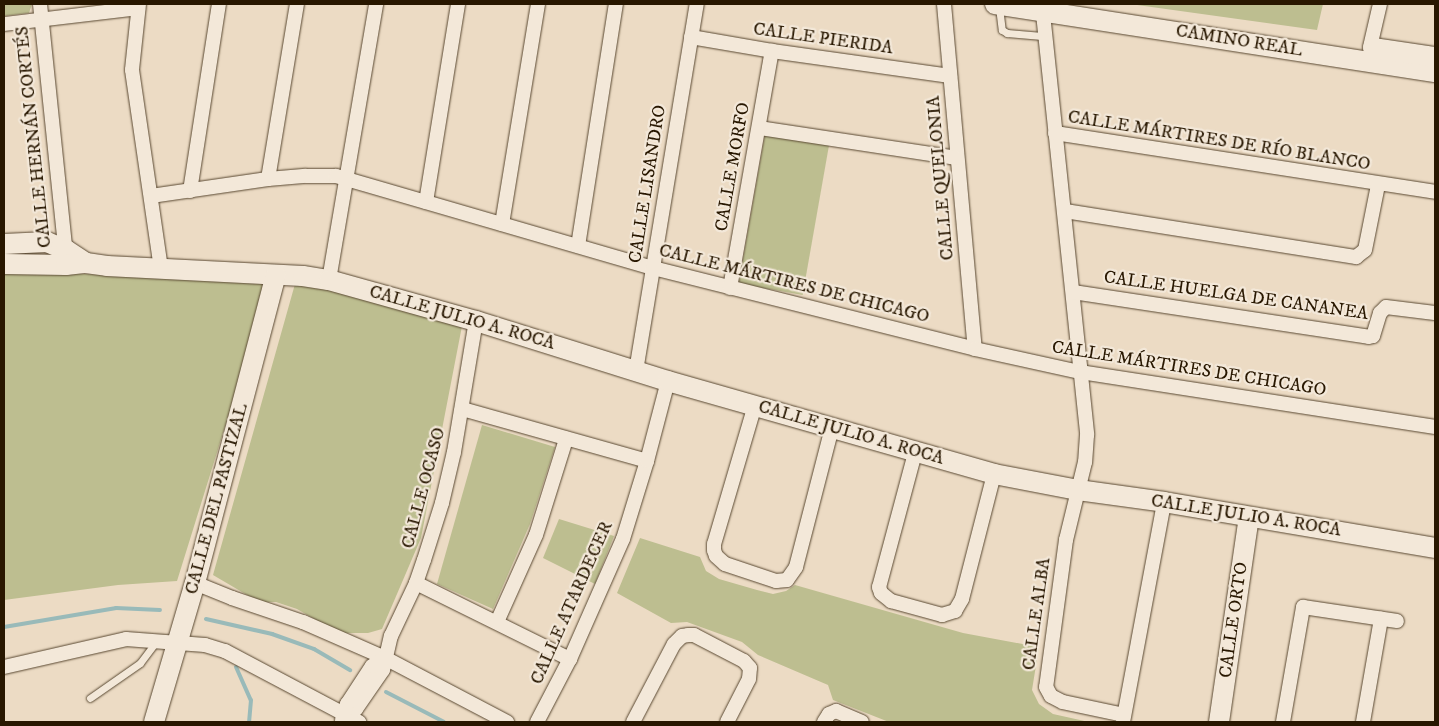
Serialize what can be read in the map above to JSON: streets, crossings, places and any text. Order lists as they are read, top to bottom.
{
  "streets": {
    "street": [
      "CALLE PIERIDA",
      "CAMINO REAL",
      "CALLE HERNÁN CORTÉS",
      "CALLE MÁRTIRES DE RÍO BLANCO",
      "CALLE MORFO",
      "CALLE QUELONIA",
      "CALLE LISANDRO",
      "CALLE MÁRTIRES DE CHICAGO",
      "CALLE HUELGA DE CANANEA",
      "CALLE JULIO A. ROCA",
      "CALLE OCASO",
      "CALLE DEL PASTIZAL",
      "CALLE ATARDECER",
      "CALLE ALBA",
      "CALLE ORTO"
    ]
  },
  "crossings": [
    ["CALLE PIERIDA", "CALLE MORFO"],
    ["CALLE PIERIDA", "CALLE QUELONIA"],
    ["CALLE PIERIDA", "CALLE LISANDRO"],
    ["CALLE HERNÁN CORTÉS", "CALLE JULIO A. ROCA"],
    ["CALLE MORFO", "CALLE MÁRTIRES DE CHICAGO"],
    ["CALLE QUELONIA", "CALLE MÁRTIRES DE CHICAGO"],
    ["CALLE LISANDRO", "CALLE MÁRTIRES DE CHICAGO"],
    ["CALLE LISANDRO", "CALLE JULIO A. ROCA"],
    ["CALLE JULIO A. ROCA", "CALLE OCASO"],
    ["CALLE JULIO A. ROCA", "CALLE DEL PASTIZAL"],
    ["CALLE JULIO A. ROCA", "CALLE ATARDECER"],
    ["CALLE JULIO A. ROCA", "CALLE ALBA"],
    ["CALLE JULIO A. ROCA", "CALLE ORTO"]
  ]
}
